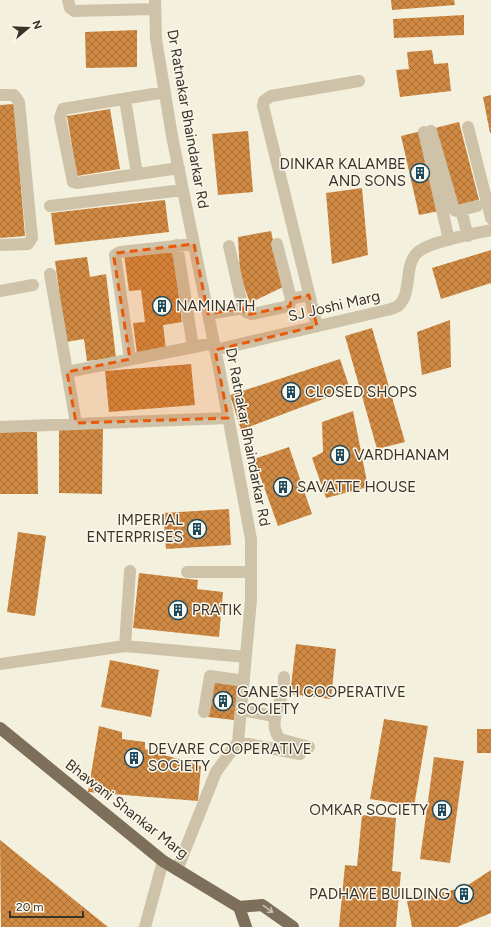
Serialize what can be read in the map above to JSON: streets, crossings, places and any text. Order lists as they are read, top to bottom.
{
  "streets": {
    "main road": ["Bhawani Shankar Marg"],
    "street": ["Dr Ratnakar Bhaindarkar Rd", "SJ Joshi Marg"]
  },
  "crossings": [
    ["Dr Ratnakar Bhaindarkar Rd", "SJ Joshi Marg"]
  ],
  "places": {
    "building": [
      "DINKAR KALAMBE AND SONS",
      "NAMINATH",
      "CLOSED SHOPS",
      "VARDHANAM",
      "SAVATTE HOUSE",
      "IMPERIAL ENTERPRISES",
      "PRATIK",
      "GANESH COOPERATIVE SOCIETY",
      "DEVARE COOPERATIVE SOCIETY",
      "OMKAR SOCIETY",
      "PADHAYE BUILDING"
    ]
  },
  "scale_bar": "20 m",
  "north": "right"
}
